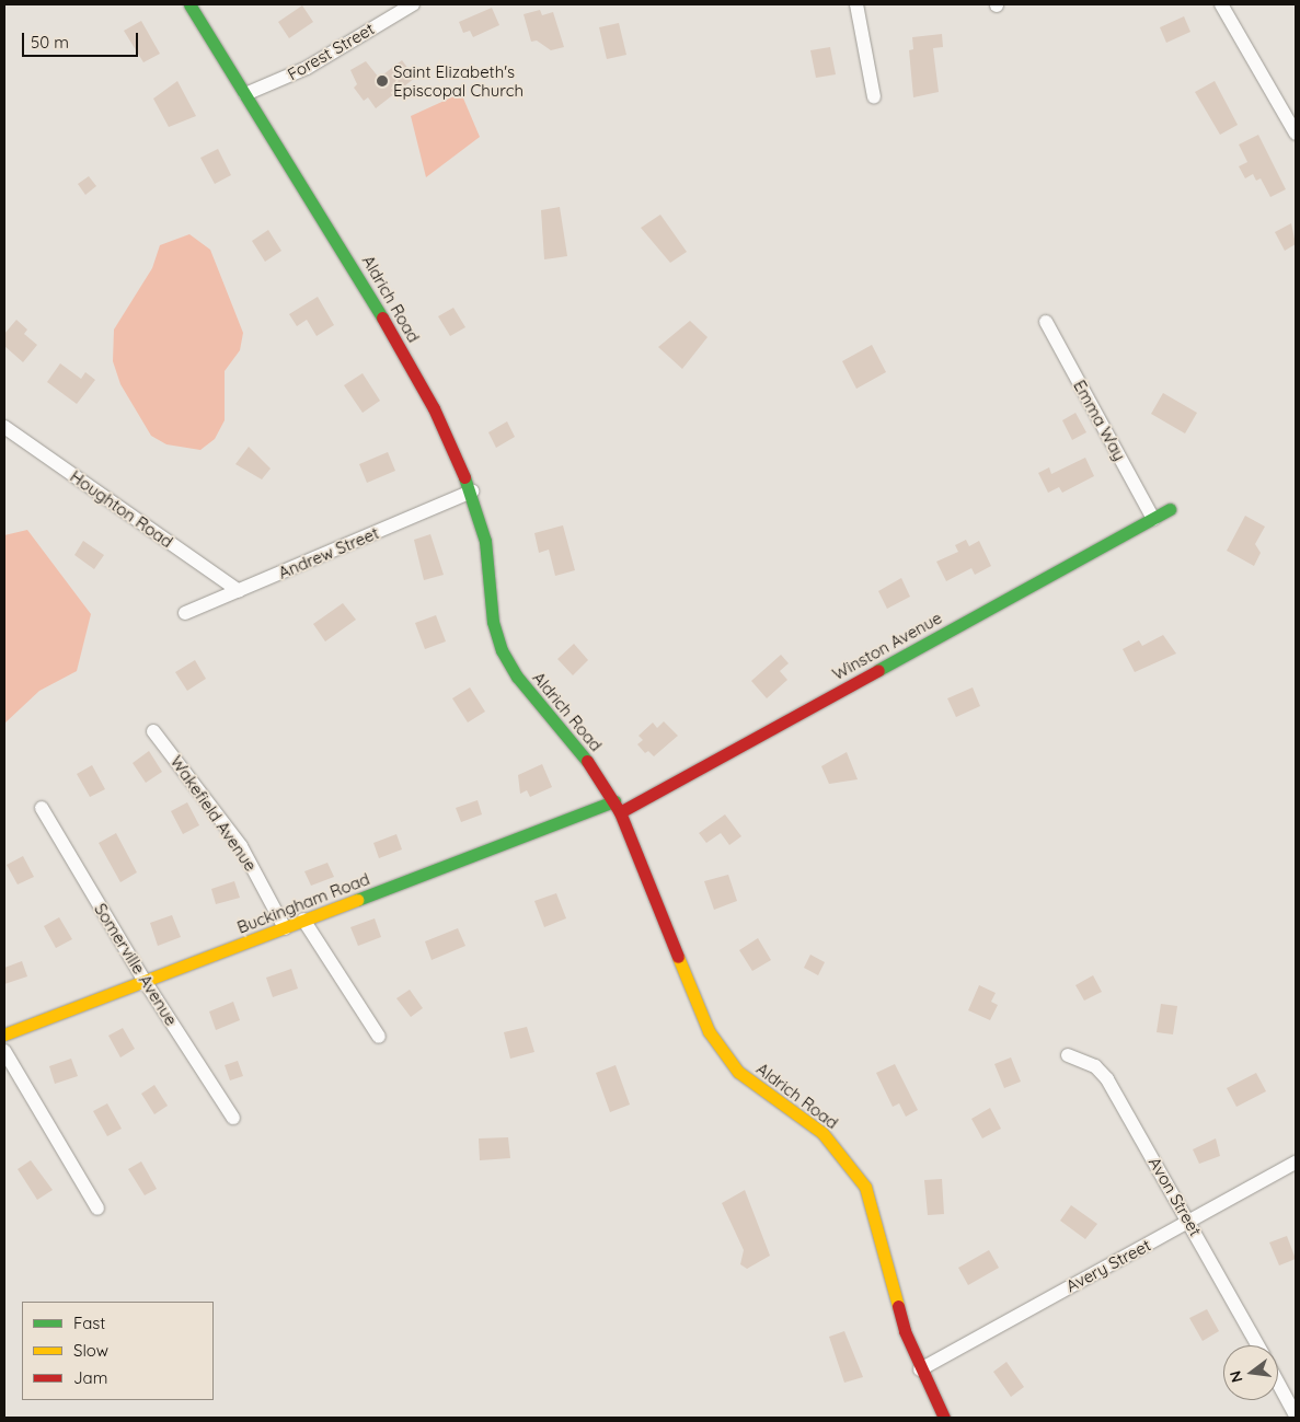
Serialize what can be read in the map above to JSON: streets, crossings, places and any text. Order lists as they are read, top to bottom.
{
  "streets": {
    "street": [
      "Forest Street",
      "Aldrich Road",
      "Emma Way",
      "Houghton Road",
      "Andrew Street",
      "Winston Avenue",
      "Wakefield Avenue",
      "Buckingham Road",
      "Somerville Avenue",
      "Avon Street",
      "Avery Street"
    ]
  },
  "crossings": [
    ["Forest Street", "Aldrich Road"],
    ["Aldrich Road", "Andrew Street"],
    ["Aldrich Road", "Winston Avenue"],
    ["Aldrich Road", "Buckingham Road"],
    ["Aldrich Road", "Avery Street"],
    ["Emma Way", "Winston Avenue"],
    ["Houghton Road", "Andrew Street"],
    ["Winston Avenue", "Buckingham Road"],
    ["Wakefield Avenue", "Buckingham Road"],
    ["Buckingham Road", "Somerville Avenue"],
    ["Avon Street", "Avery Street"]
  ],
  "places": ["Saint Elizabeth's Episcopal Church"],
  "legend": ["Fast", "Slow", "Jam"],
  "scale_bar": "50 m",
  "north": "left"
}
